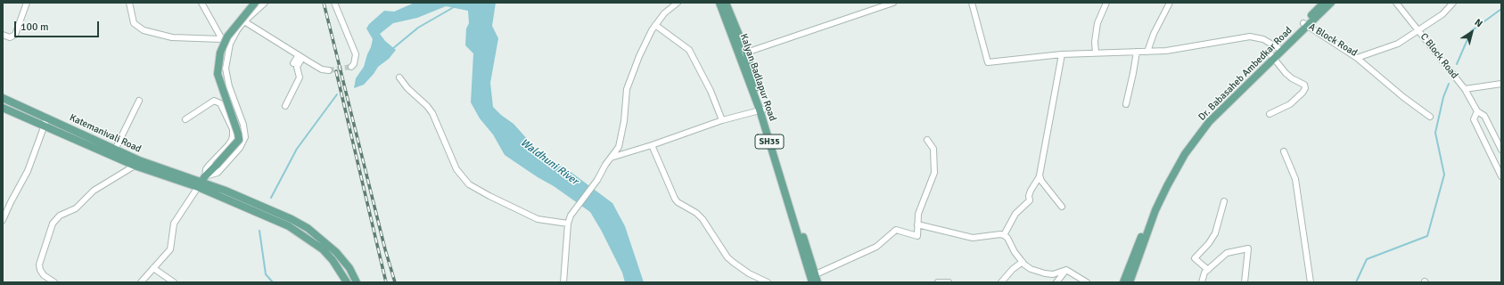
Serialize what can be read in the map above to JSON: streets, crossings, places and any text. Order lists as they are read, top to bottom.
{
  "streets": {
    "main road": [
      "Dr. Babasaheb Ambedkar Road",
      "Kalyan Badlapur Road",
      "Katemanivali Road",
      "SH35"
    ],
    "street": ["A Block Road", "C Block Road"]
  },
  "crossings": [
    ["A Block Road", "C Block Road"],
    ["A Block Road", "Dr. Babasaheb Ambedkar Road"]
  ],
  "water": ["Waldhuni River"],
  "scale_bar": "100 m",
  "north": "top right"
}
